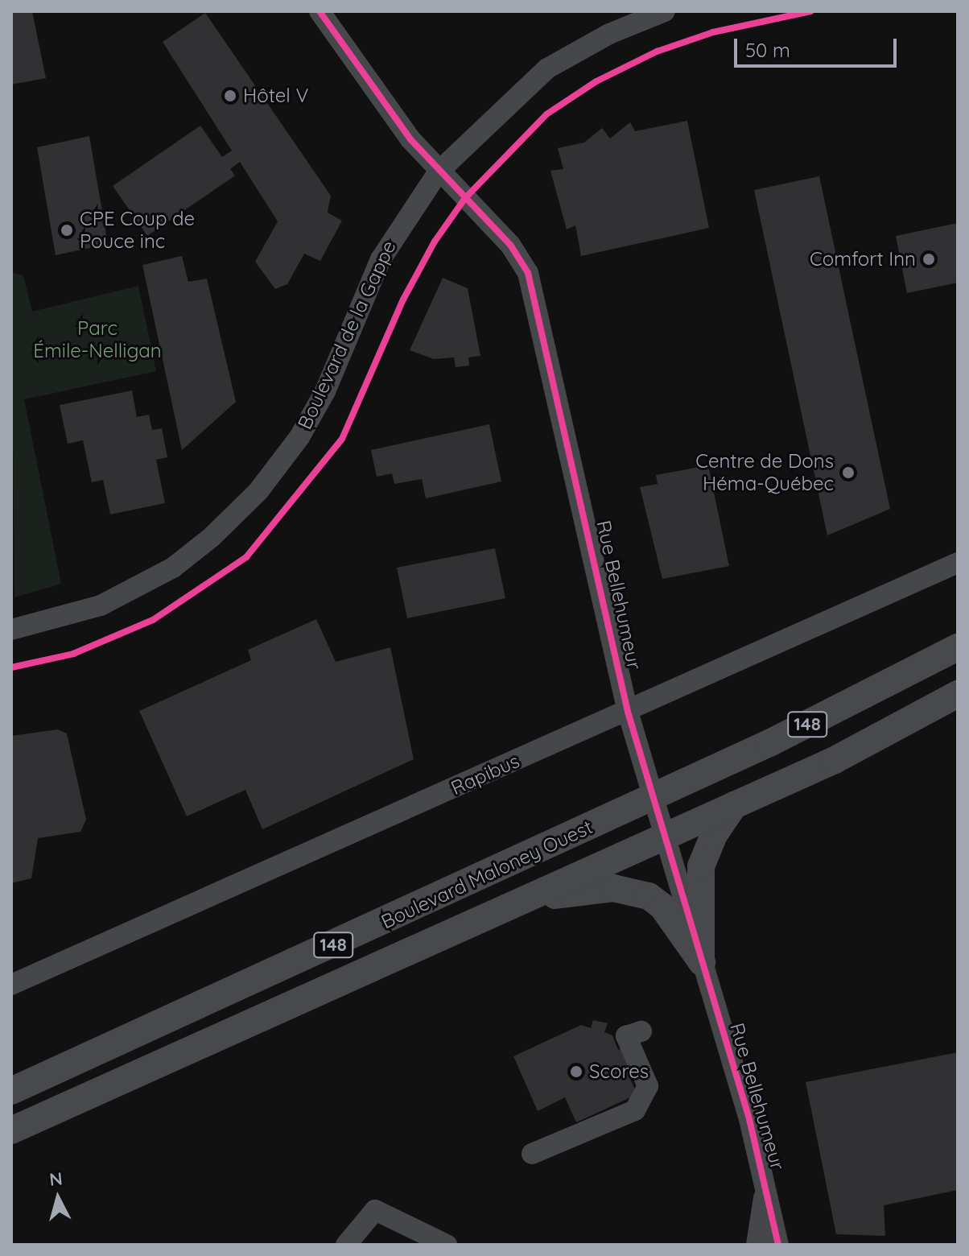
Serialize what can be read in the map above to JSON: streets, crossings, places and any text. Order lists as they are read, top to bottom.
{
  "streets": {
    "main road": ["148", "Boulevard Maloney Ouest"],
    "street": ["Boulevard de la Gappe", "Rue Bellehumeur", "Rapibus"]
  },
  "crossings": [
    ["Boulevard de la Gappe", "Rue Bellehumeur"],
    ["Rue Bellehumeur", "Rapibus"],
    ["Rue Bellehumeur", "Boulevard Maloney Ouest"]
  ],
  "parks": ["Parc Émile-Nelligan"],
  "places": [
    "Hôtel V",
    "CPE Coup de Pouce inc",
    "Comfort Inn",
    "Centre de Dons Héma-Québec",
    "Scores"
  ],
  "scale_bar": "50 m",
  "north": "top"
}
